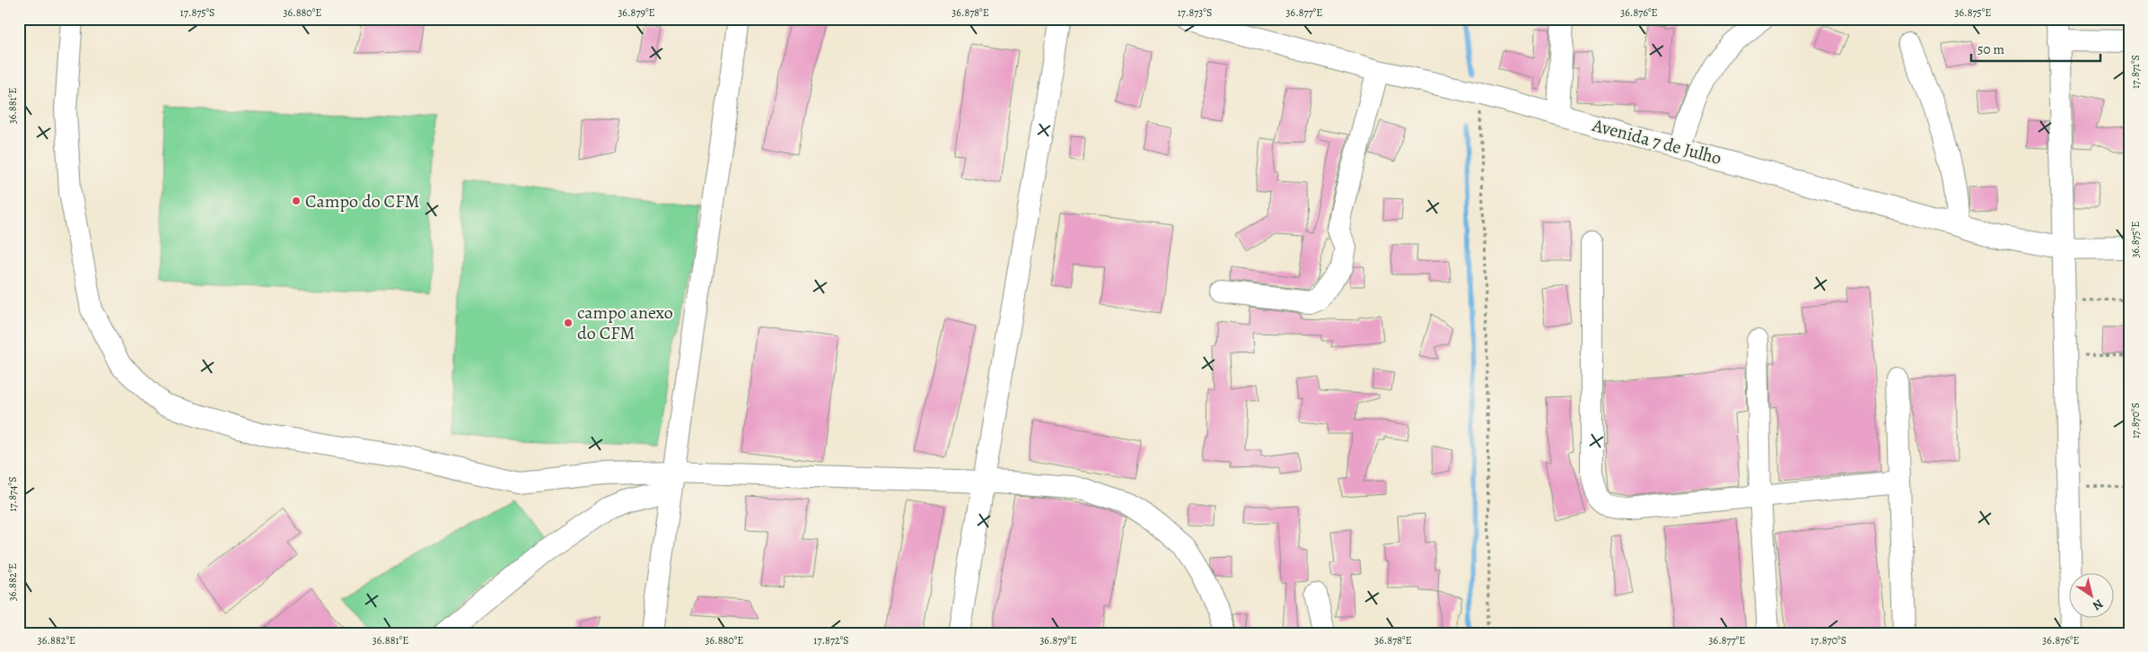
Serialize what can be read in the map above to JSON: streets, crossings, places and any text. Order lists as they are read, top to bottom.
{
  "streets": {
    "street": ["Avenida 7 de Julho"]
  },
  "places": ["Campo do CFM", "campo anexo do CFM"],
  "scale_bar": "50 m",
  "north": "bottom right",
  "coordinates": [
    "17.875°S",
    "36.880°E",
    "36.879°E",
    "36.878°E",
    "17.873°S",
    "36.877°E",
    "36.876°E",
    "36.875°E",
    "17.871°S",
    "36.881°E",
    "17.870°S",
    "17.874°S",
    "36.882°E",
    "17.872°S"
  ]
}
